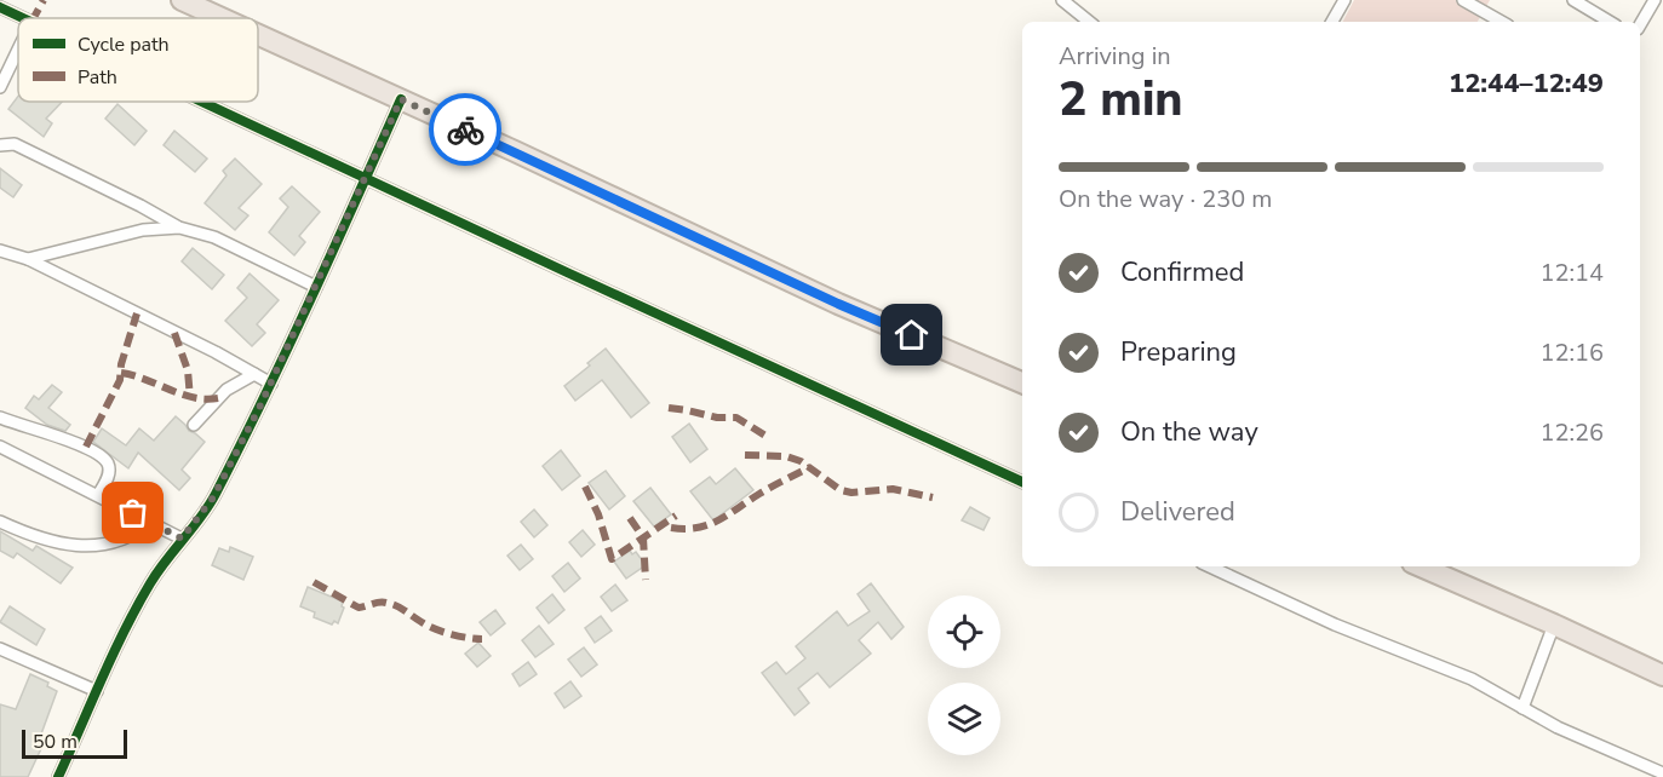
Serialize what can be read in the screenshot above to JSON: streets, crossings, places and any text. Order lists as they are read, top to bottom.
{
  "legend": ["Cycle path", "Path"],
  "scale_bar": "50 m",
  "page": {
    "heading": ["2 min", "Arriving in", "12:44–12:49"],
    "bar": "On the way · 230 m",
    "list": [
      ["Confirmed", "12:14"],
      ["Preparing", "12:16"],
      ["On the way", "12:26"],
      "Delivered"
    ],
    "scale": "50 m"
  }
}
